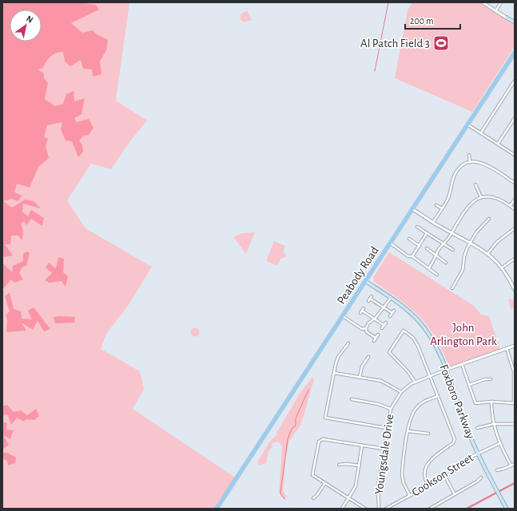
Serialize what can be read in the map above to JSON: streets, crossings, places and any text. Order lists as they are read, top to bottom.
{
  "streets": {
    "main road": ["Peabody Road", "Foxboro Parkway"],
    "street": ["Youngsdale Drive", "Cookson Street"]
  },
  "crossings": [
    ["Peabody Road", "Foxboro Parkway"],
    ["Foxboro Parkway", "Youngsdale Drive"],
    ["Foxboro Parkway", "Cookson Street"]
  ],
  "parks": ["John Arlington Park"],
  "places": {
    "sports": ["Al Patch Field 3"]
  },
  "scale_bar": "200 m",
  "north": "top right"
}
